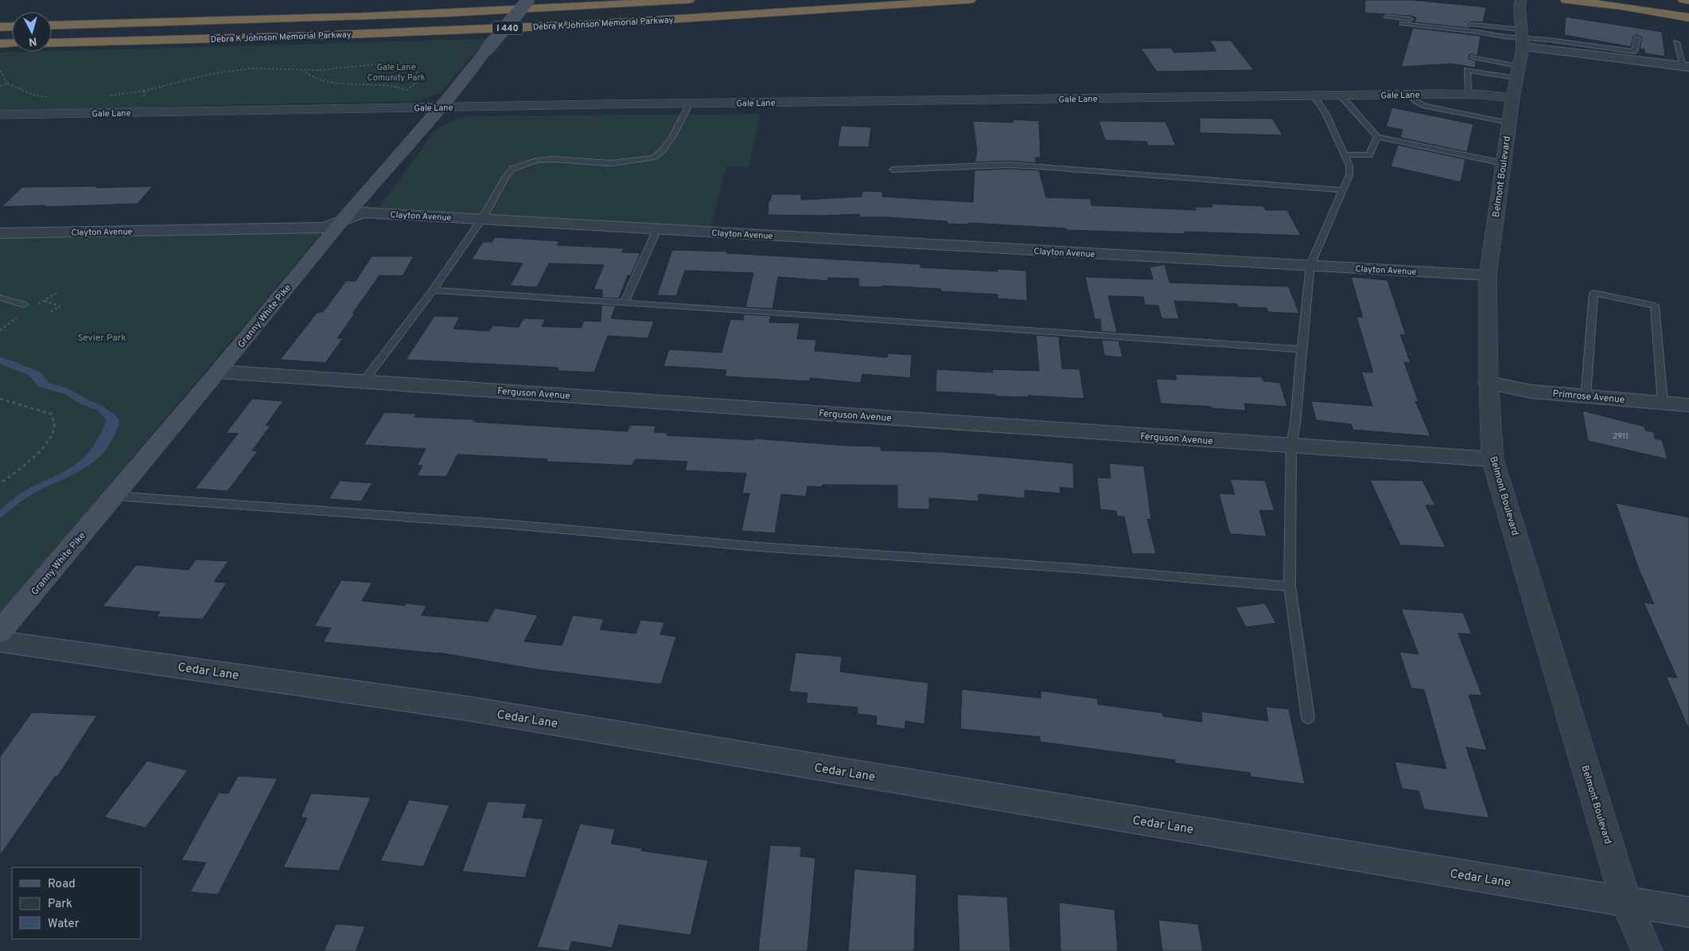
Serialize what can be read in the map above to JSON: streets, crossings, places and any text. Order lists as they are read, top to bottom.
{
  "streets": {
    "highway": ["Debra K Johnson Memorial Parkway", "I 440"],
    "main road": ["Granny White Pike"],
    "street": [
      "Gale Lane",
      "Belmont Boulevard",
      "Clayton Avenue",
      "Ferguson Avenue",
      "Primrose Avenue",
      "Cedar Lane"
    ]
  },
  "crossings": [
    ["Gale Lane", "Belmont Boulevard"],
    ["Gale Lane", "Granny White Pike"],
    ["Belmont Boulevard", "Clayton Avenue"],
    ["Belmont Boulevard", "Ferguson Avenue"],
    ["Belmont Boulevard", "Primrose Avenue"],
    ["Belmont Boulevard", "Cedar Lane"],
    ["Clayton Avenue", "Granny White Pike"],
    ["Granny White Pike", "Ferguson Avenue"]
  ],
  "parks": ["Gale Lane Comunity Park", "Sevier Park"],
  "house_numbers": ["2911"],
  "legend": ["Road", "Park", "Water"],
  "north": "bottom"
}
